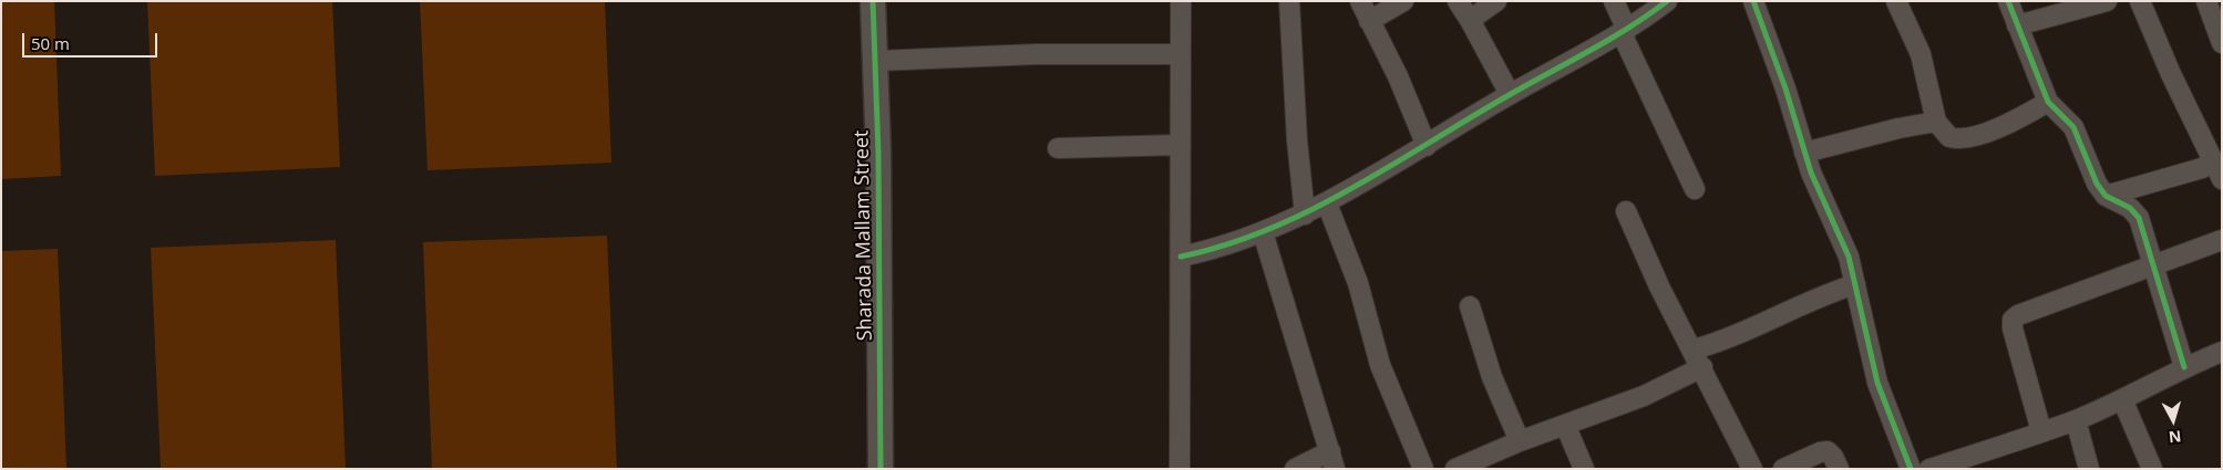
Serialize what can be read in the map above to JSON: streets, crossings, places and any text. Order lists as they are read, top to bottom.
{
  "streets": {
    "street": ["Sharada Mallam Street"]
  },
  "scale_bar": "50 m",
  "north": "bottom"
}
